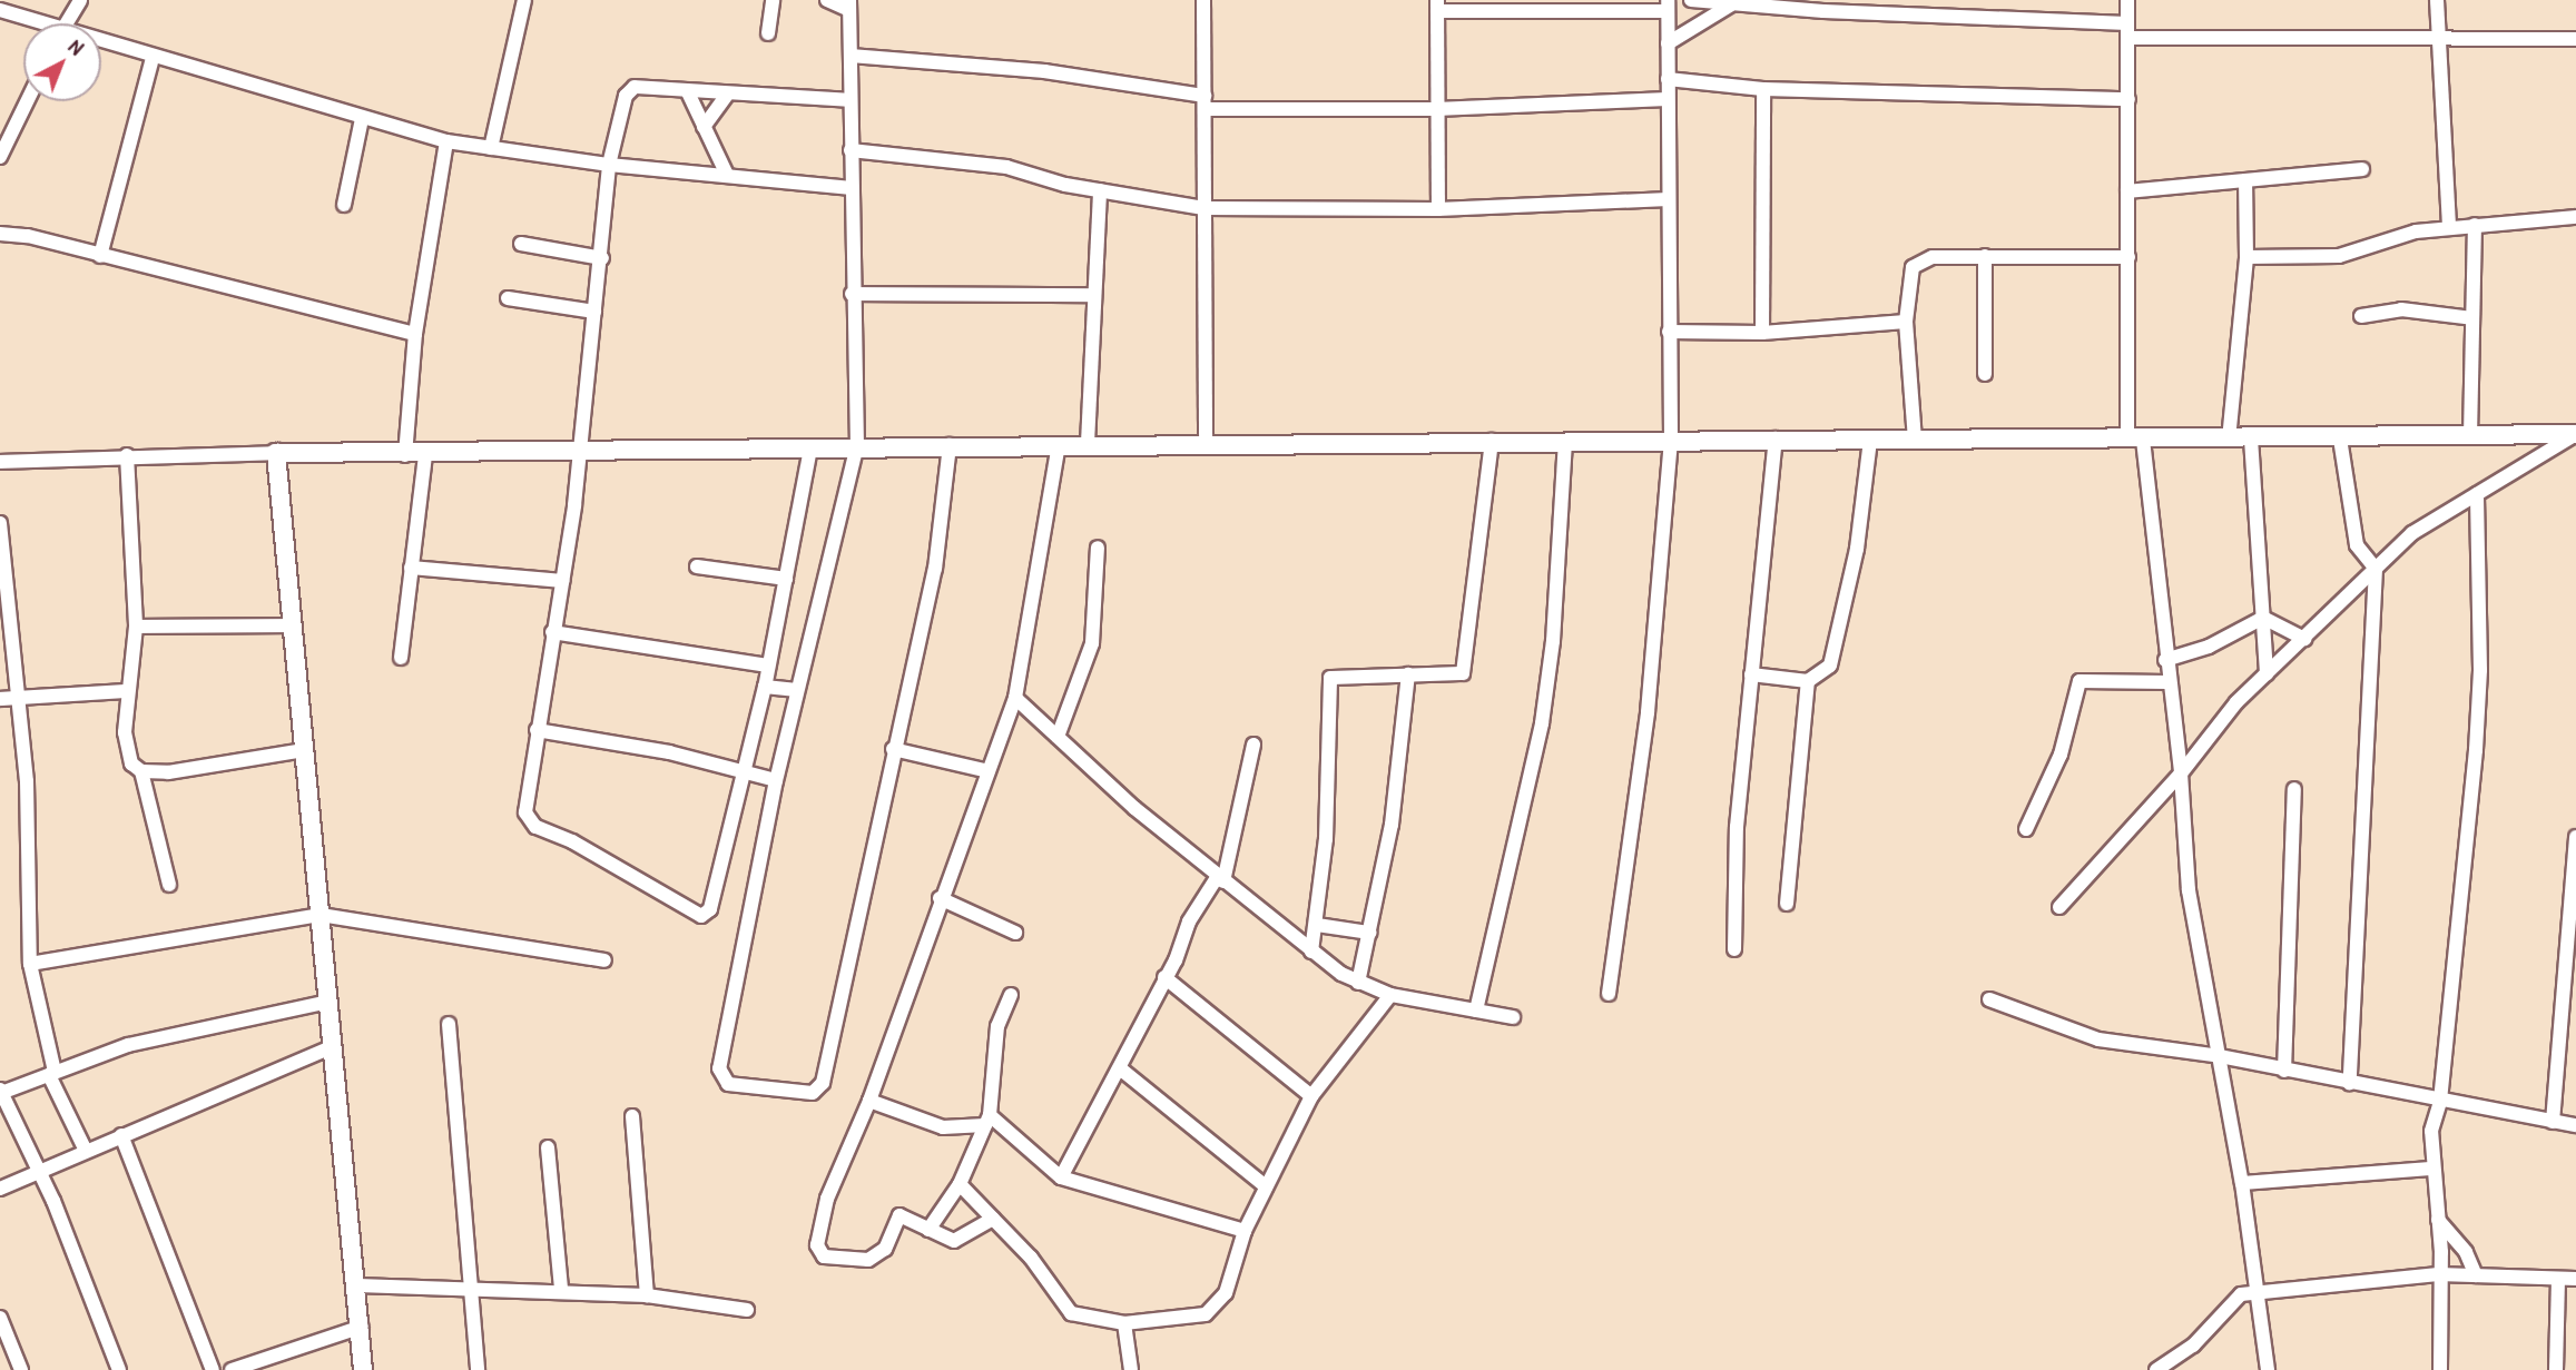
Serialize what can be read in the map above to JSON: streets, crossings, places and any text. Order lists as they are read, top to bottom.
{
  "north": "top right"
}
